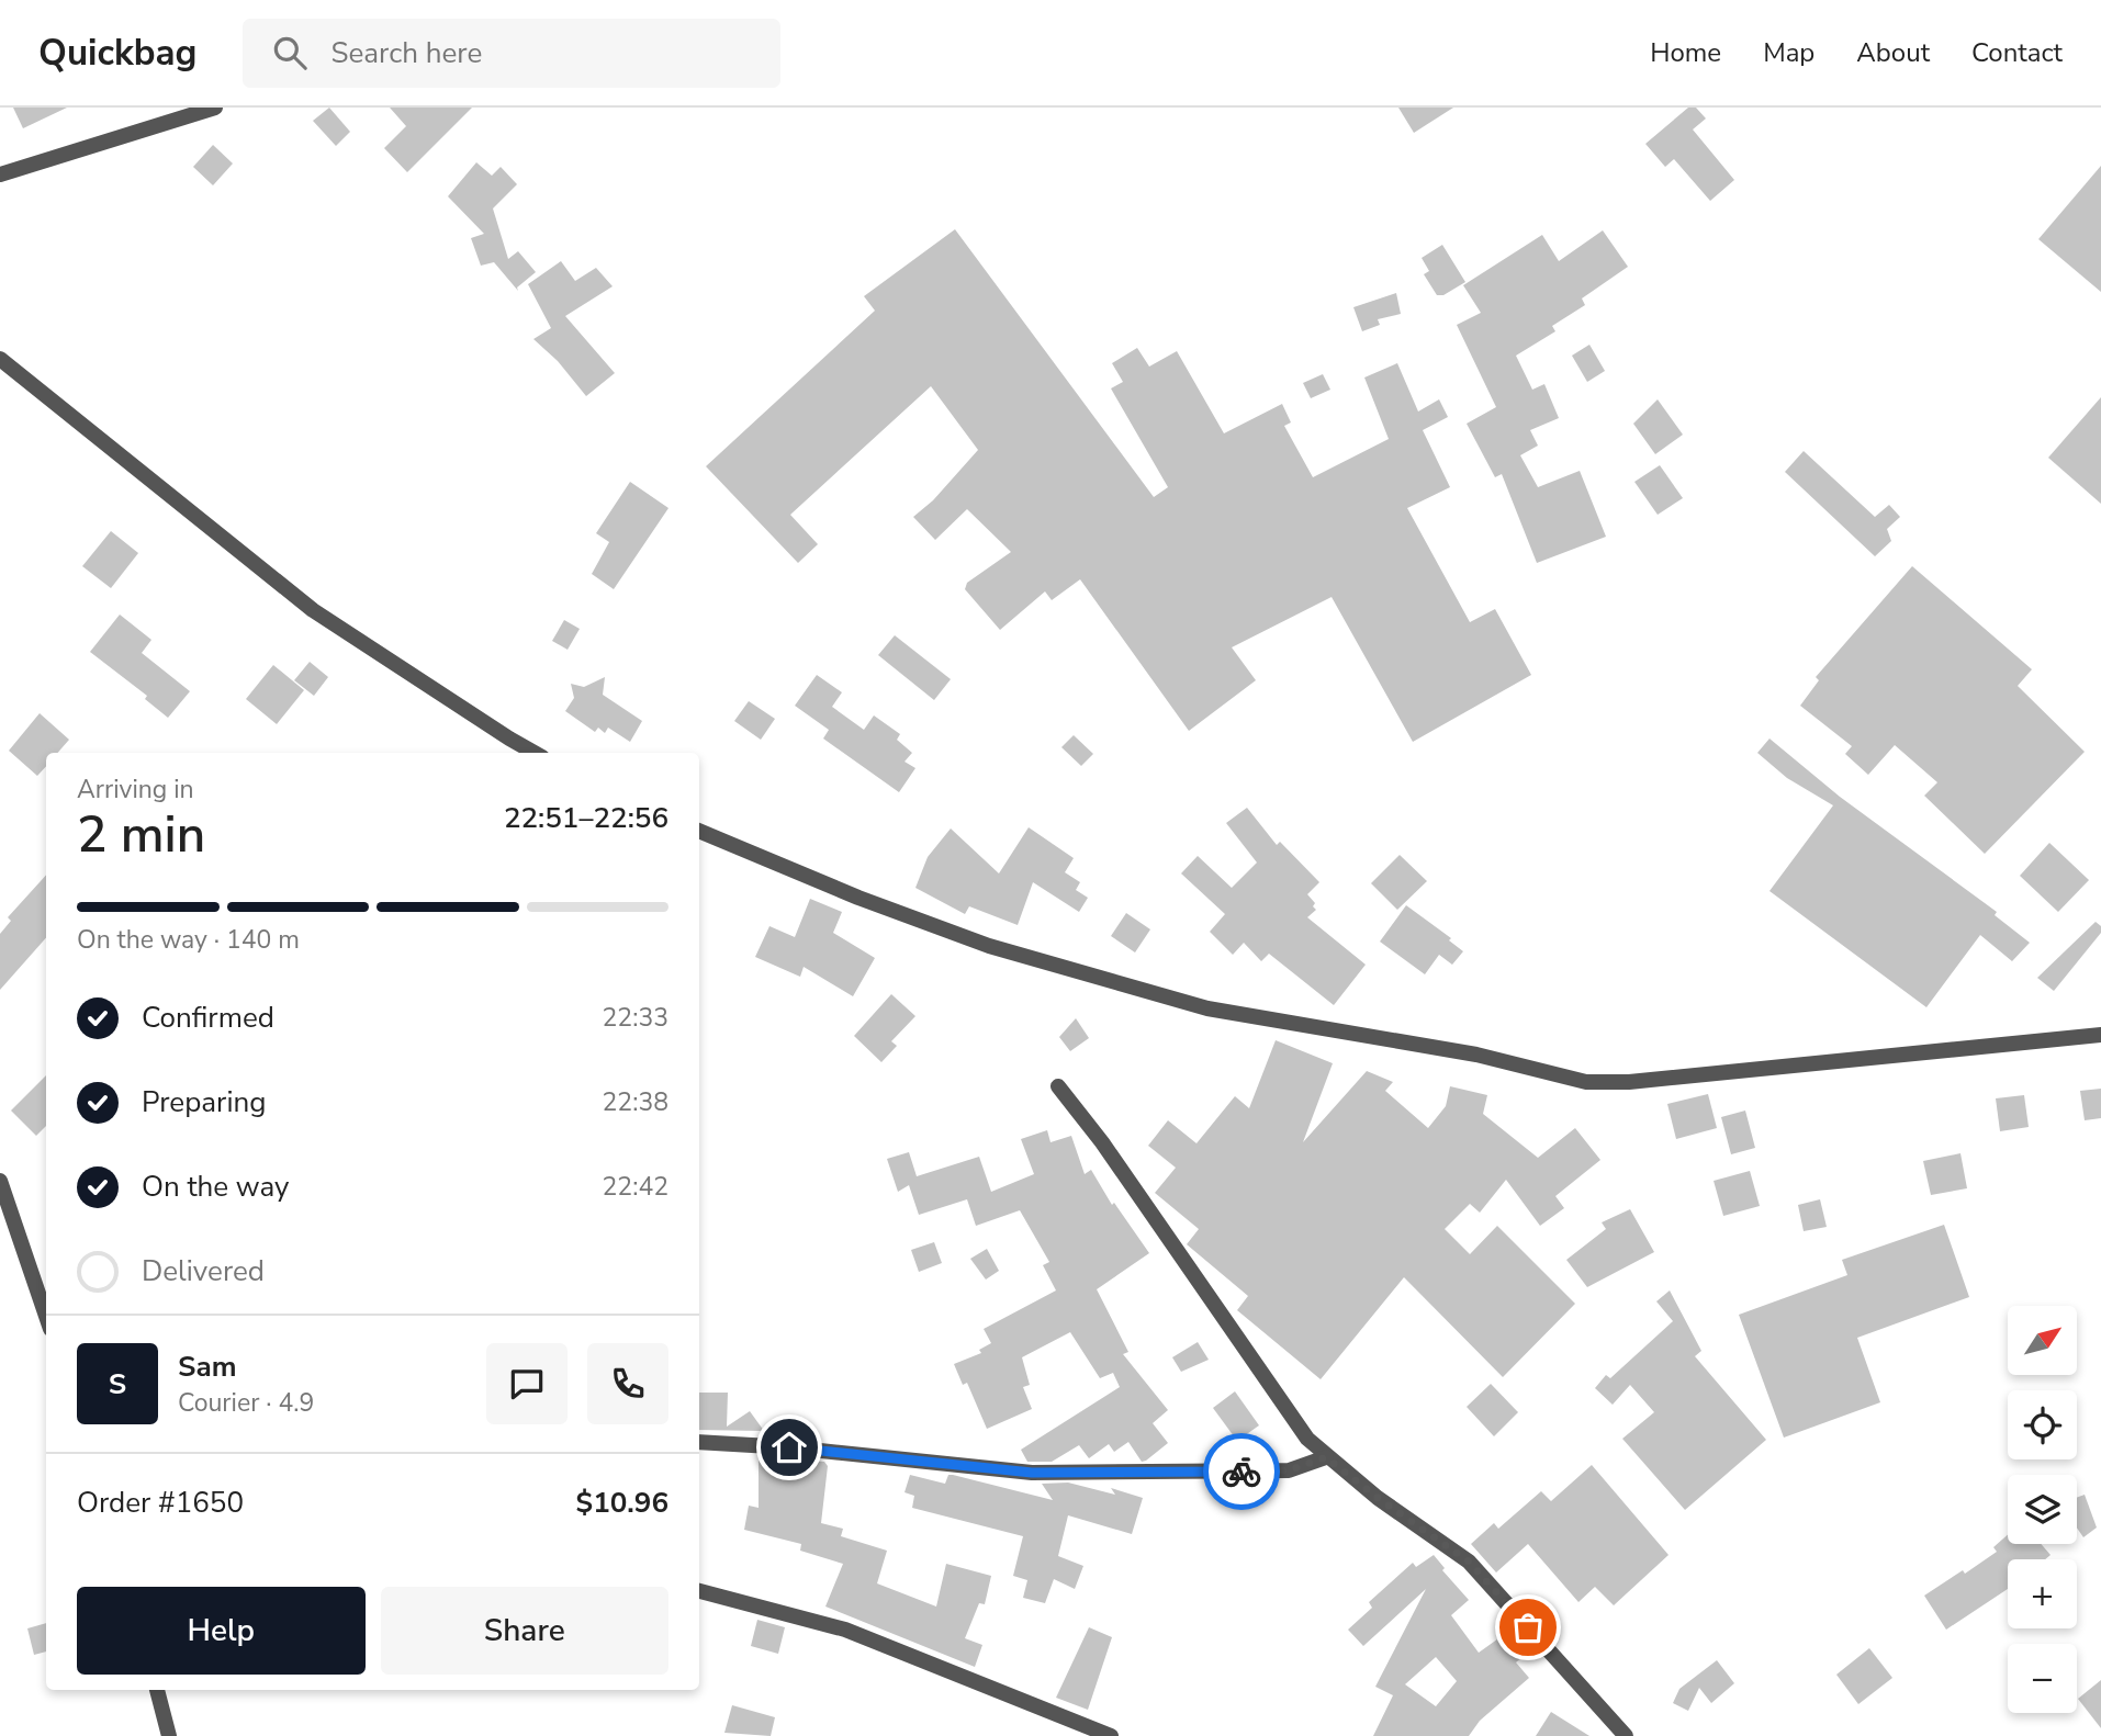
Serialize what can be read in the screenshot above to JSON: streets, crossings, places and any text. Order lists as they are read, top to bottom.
{
  "north": "top right",
  "page": {
    "header": "Quickbag",
    "search": "Search here",
    "nav": [
      "Home",
      "Map",
      "About",
      "Contact"
    ],
    "heading": ["2 min", "Arriving in", "22:51–22:56"],
    "panel": [
      "Sam",
      "Courier · 4.9",
      "Order #1650",
      "$10.96"
    ],
    "bar": "On the way · 140 m",
    "list": [
      ["Confirmed", "22:33"],
      ["Preparing", "22:38"],
      ["On the way", "22:42"],
      "Delivered"
    ],
    "map_buttons": ["+", "−"],
    "round": "S",
    "buttons": ["Help", "Share"]
  }
}
